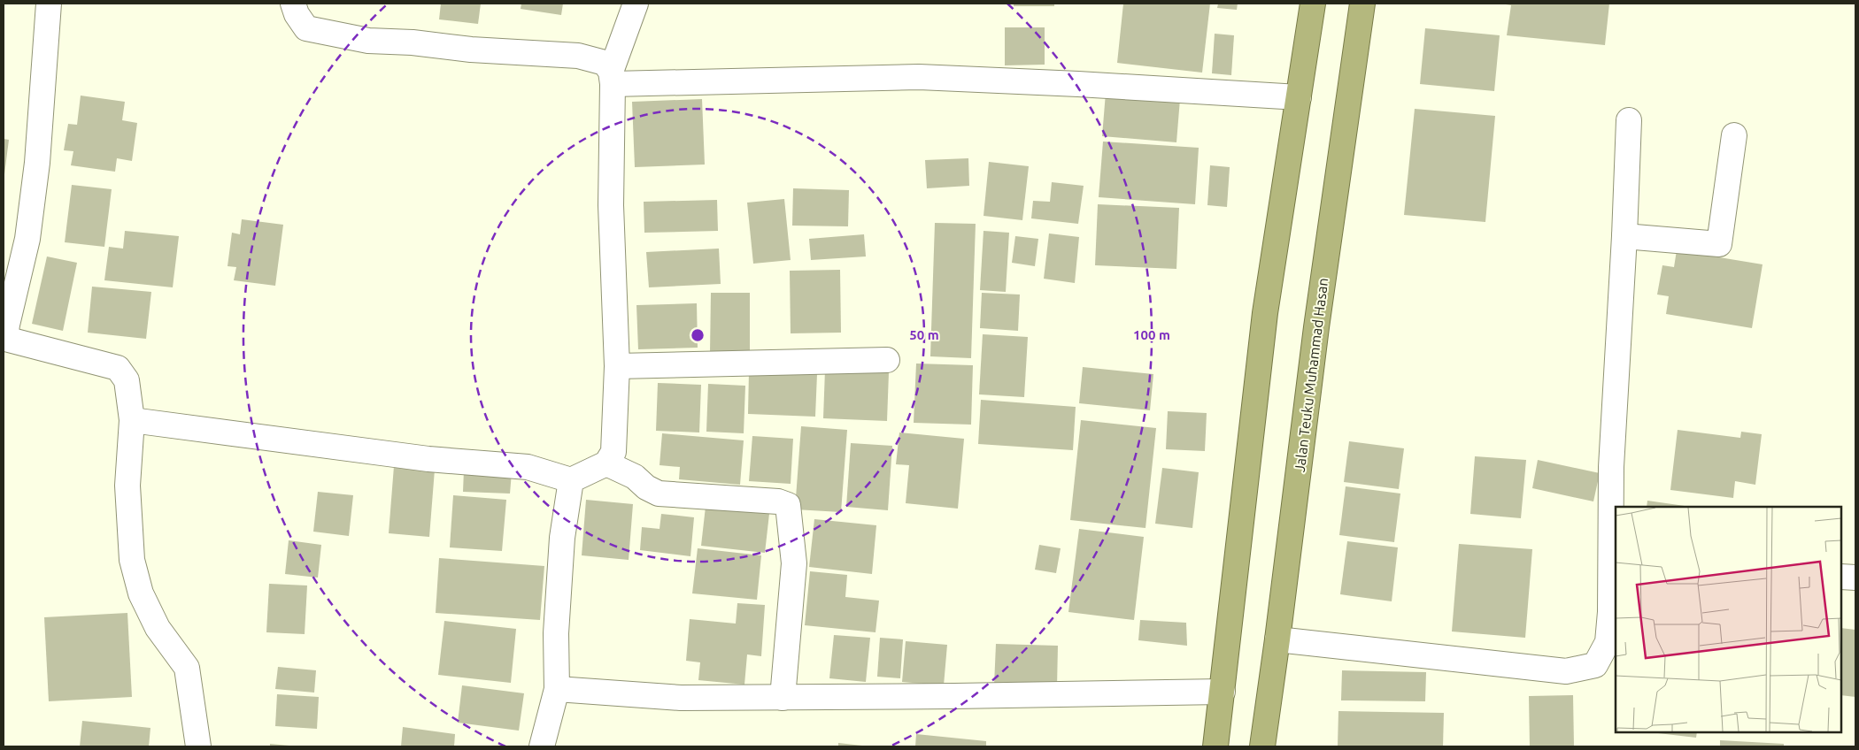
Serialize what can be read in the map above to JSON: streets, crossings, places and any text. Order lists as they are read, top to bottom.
{
  "streets": {
    "highway": ["Jalan Teuku Muhammad Hasan"]
  },
  "rings": ["50 m", "100 m"]
}
